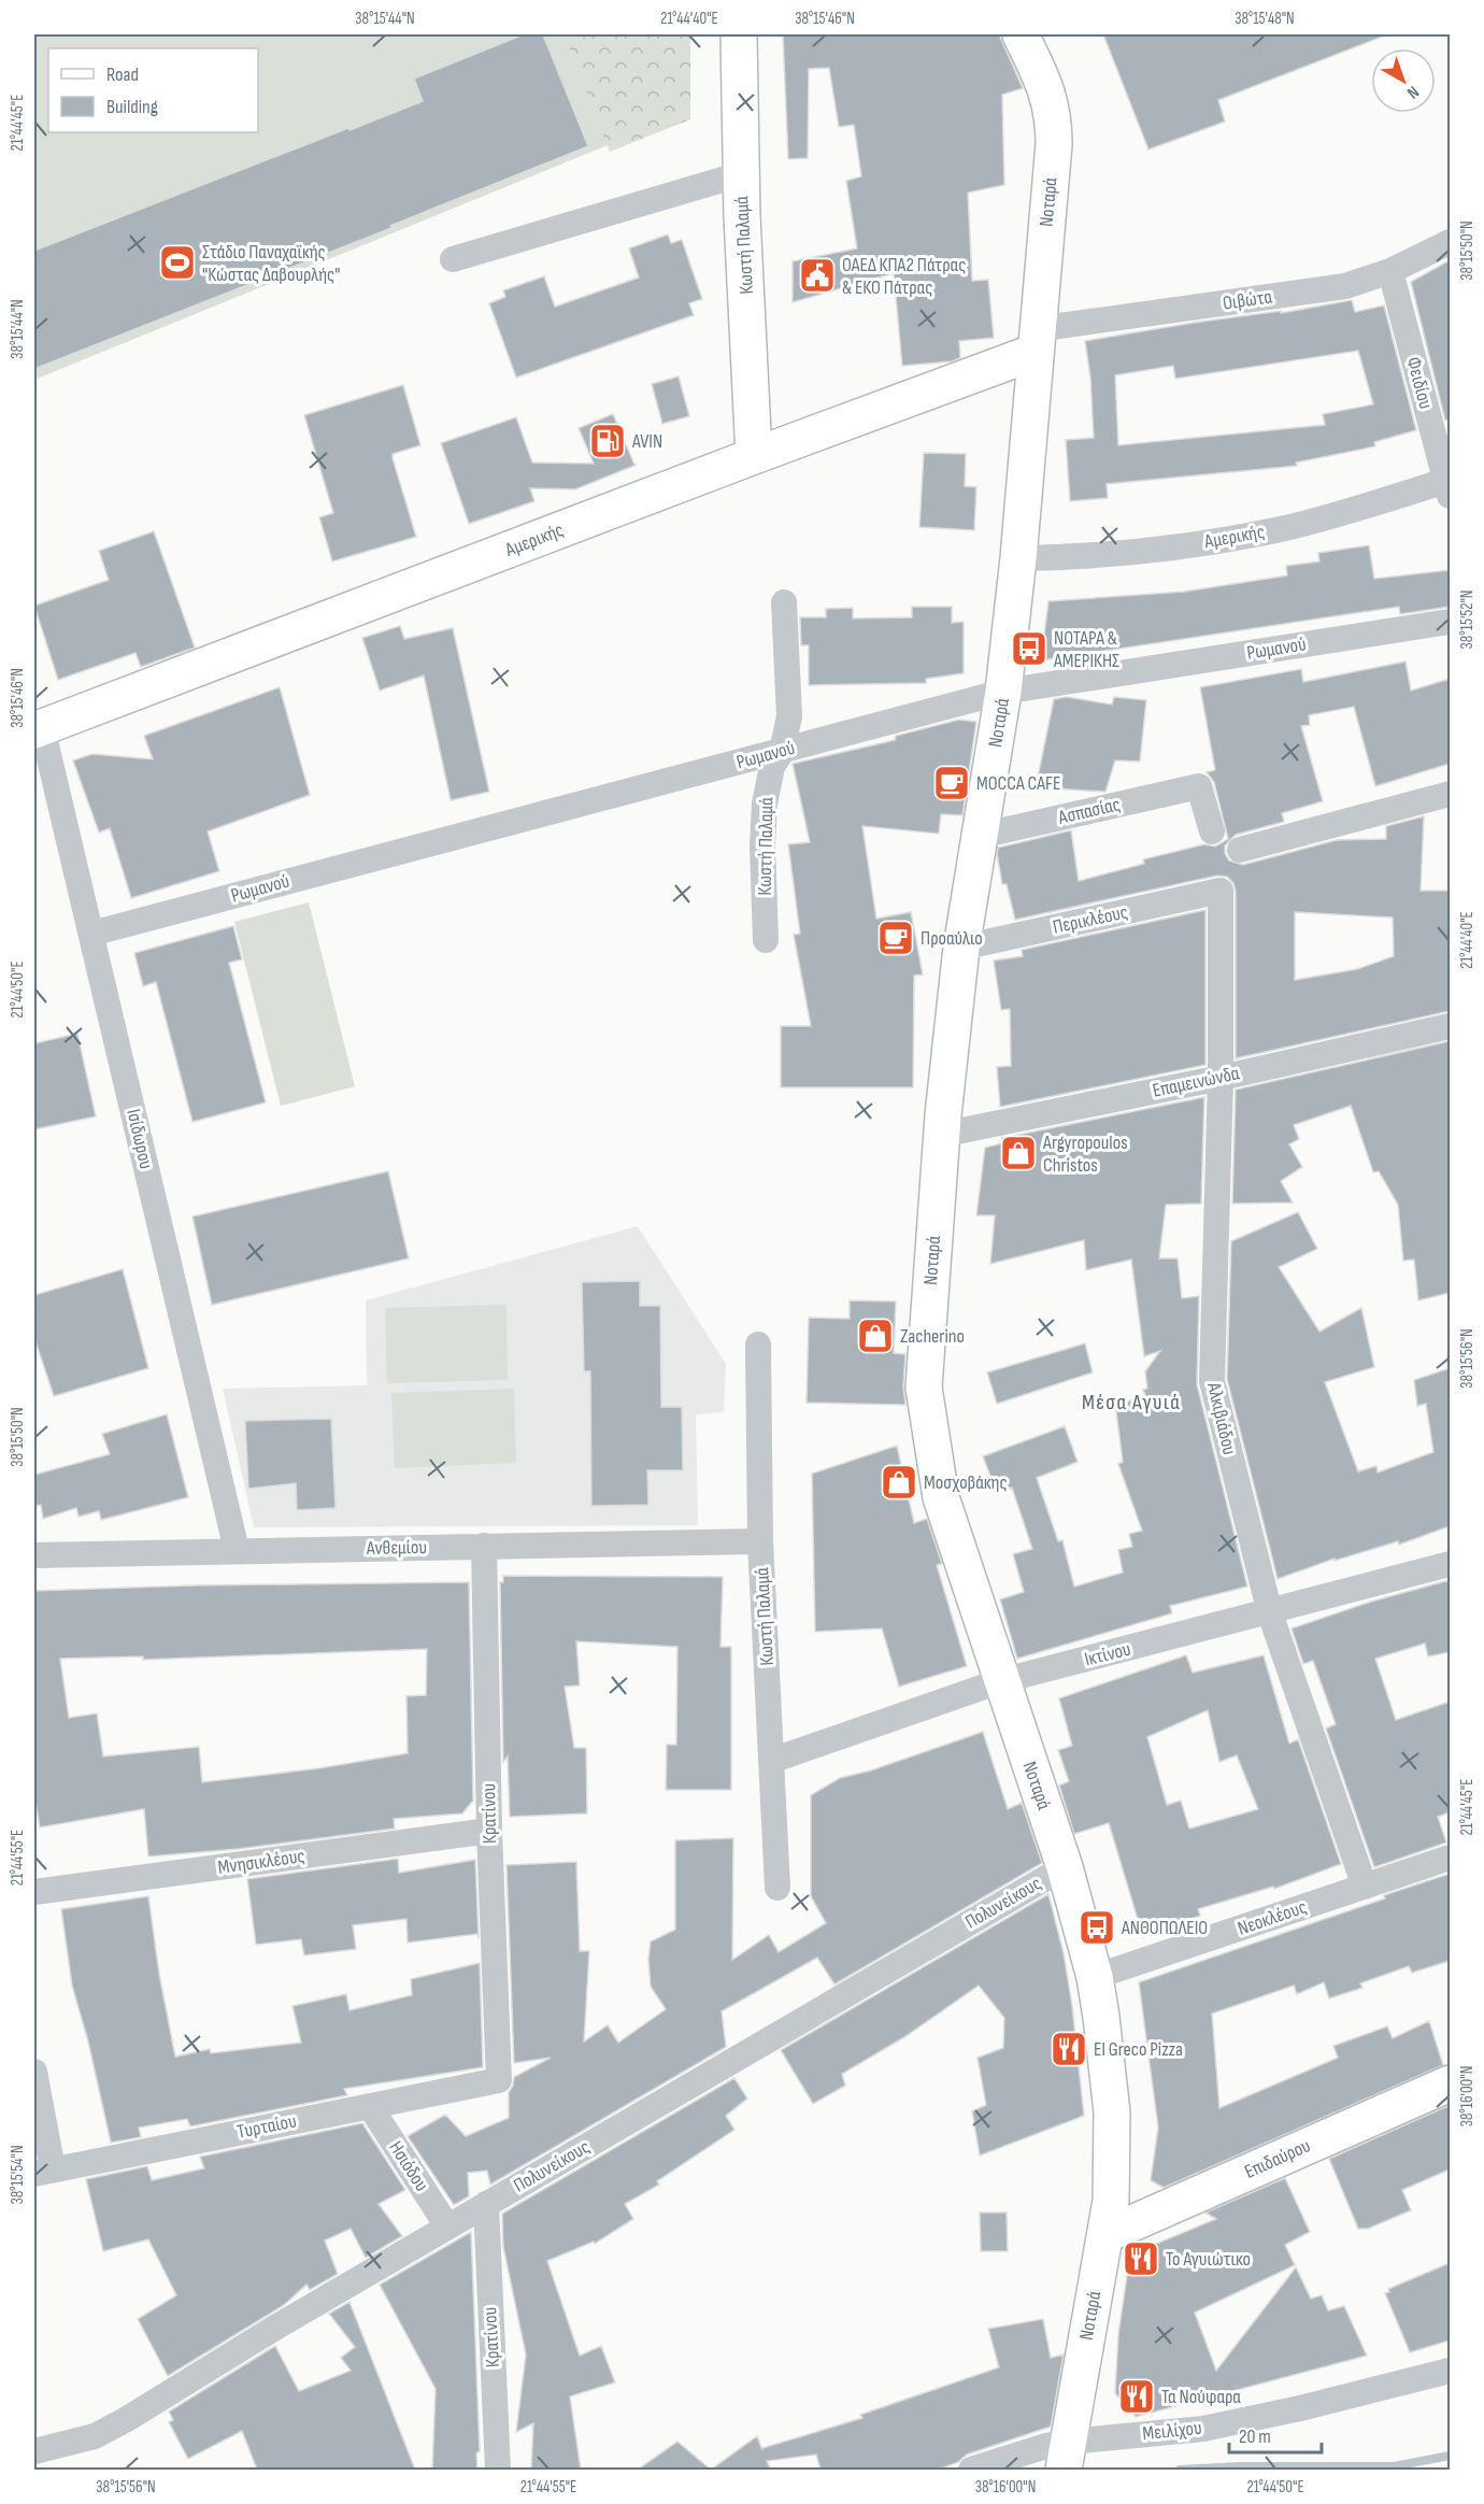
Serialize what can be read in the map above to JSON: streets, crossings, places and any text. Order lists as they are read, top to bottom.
{
  "streets": {
    "main road": [
      "Νοταρά",
      "Κωστή Παλαμά",
      "Αμερικής",
      "Επιδαύρου"
    ],
    "street": [
      "Οιβώτα",
      "Φειδίου",
      "Ρωμανού",
      "Ασπασίας",
      "Περικλέους",
      "Επαμεινώνδα",
      "Ισίδωρου",
      "Αλκιβιάδου",
      "Ανθεμίου",
      "Ικτίνου",
      "Κρατίνου",
      "Μνησικλέους",
      "Πολυνείκους",
      "Νεοκλέους",
      "Τυρταίου",
      "Ησιόδου",
      "Μειλίχου"
    ]
  },
  "crossings": [
    ["Νοταρά", "Οιβώτα"],
    ["Νοταρά", "Αμερικής"],
    ["Νοταρά", "Ρωμανού"],
    ["Νοταρά", "Ασπασίας"],
    ["Νοταρά", "Περικλέους"],
    ["Νοταρά", "Επαμεινώνδα"],
    ["Νοταρά", "Ικτίνου"],
    ["Νοταρά", "Πολυνείκους"],
    ["Νοταρά", "Νεοκλέους"],
    ["Νοταρά", "Επιδαύρου"],
    ["Νοταρά", "Μειλίχου"],
    ["Κωστή Παλαμά", "Αμερικής"],
    ["Κωστή Παλαμά", "Ρωμανού"],
    ["Κωστή Παλαμά", "Ανθεμίου"],
    ["Κωστή Παλαμά", "Ικτίνου"],
    ["Οιβώτα", "Φειδίου"],
    ["Οιβώτα", "Αμερικής"],
    ["Φειδίου", "Αμερικής"],
    ["Αμερικής", "Ισίδωρου"],
    ["Ρωμανού", "Ισίδωρου"],
    ["Περικλέους", "Αλκιβιάδου"],
    ["Επαμεινώνδα", "Αλκιβιάδου"],
    ["Ισίδωρου", "Ανθεμίου"],
    ["Αλκιβιάδου", "Ικτίνου"],
    ["Αλκιβιάδου", "Νεοκλέους"],
    ["Ανθεμίου", "Κρατίνου"],
    ["Κρατίνου", "Μνησικλέους"],
    ["Κρατίνου", "Πολυνείκους"],
    ["Κρατίνου", "Τυρταίου"],
    ["Πολυνείκους", "Ησιόδου"],
    ["Τυρταίου", "Ησιόδου"]
  ],
  "districts": ["Μέσα Αγυιά"],
  "places": {
    "sports": ["Στάδιο Παναχαϊκής \"Κώστας Δαβουρλής\""],
    "public building": ["ΟΑΕΔ ΚΠΑ2 Πάτρας & ΕΚΟ Πάτρας"],
    "fuel station": ["AVIN"],
    "bus stop": ["ΝΟΤΑΡΑ & ΑΜΕΡΙΚΗΣ", "ΑΝΘΟΠΩΛΕΙΟ"],
    "cafe": ["MOCCA CAFE", "Προαύλιο"],
    "shop": ["Argyropoulos Christos", "Zacherino", "Μοσχοβάκης"],
    "restaurant": ["El Greco Pizza", "Το Αγυιώτικο", "Τα Νούφαρα"]
  },
  "legend": ["Road", "Building"],
  "scale_bar": "20 m",
  "north": "bottom right",
  "coordinates": [
    "38°15'44\"N",
    "21°44'40\"E",
    "38°15'46\"N",
    "38°15'48\"N",
    "21°44'45\"E",
    "38°15'50\"N",
    "38°15'52\"N",
    "21°44'50\"E",
    "38°15'56\"N",
    "21°44'55\"E",
    "38°16'00\"N",
    "38°15'54\"N"
  ]
}
